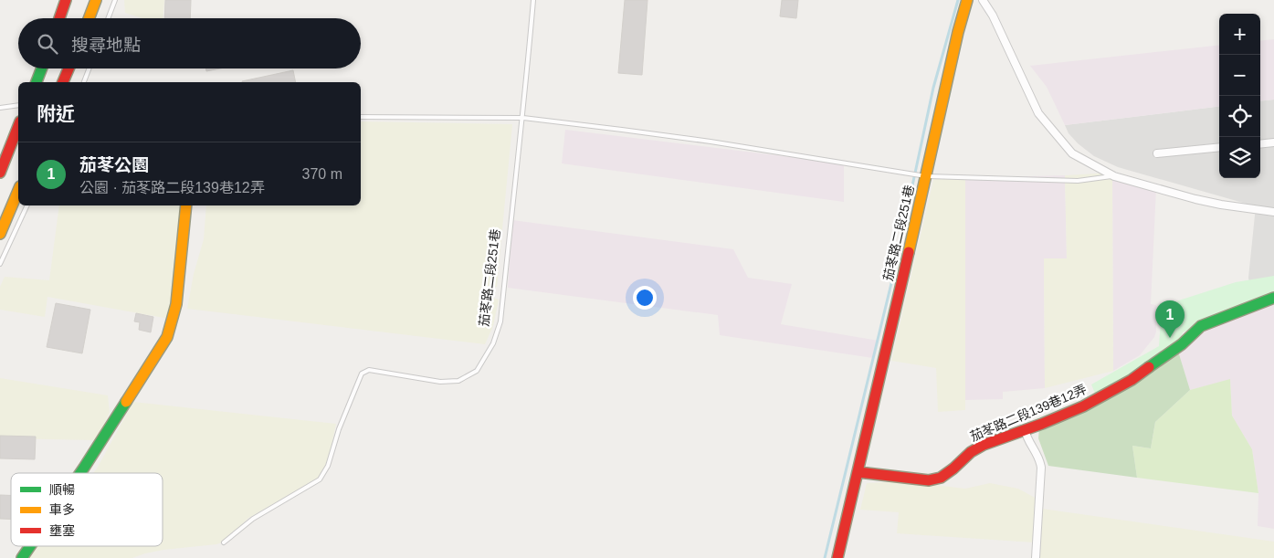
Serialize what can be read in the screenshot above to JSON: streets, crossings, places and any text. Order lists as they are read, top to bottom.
{
  "streets": {
    "main road": ["茄苳路二段251巷", "茄苳路二段139巷12弄"]
  },
  "crossings": [
    ["茄苳路二段251巷", "茄苳路二段139巷12弄"]
  ],
  "legend": ["順暢", "車多", "壅塞"],
  "page": {
    "map_buttons": ["+", "−"],
    "search": "搜尋地點",
    "heading": "附近",
    "list": [
      {
        "mark": "1",
        "name": "茄苳公園",
        "note": "公園 · 茄苳路二段139巷12弄",
        "value": "370 m"
      }
    ],
    "pins": "1"
  }
}
